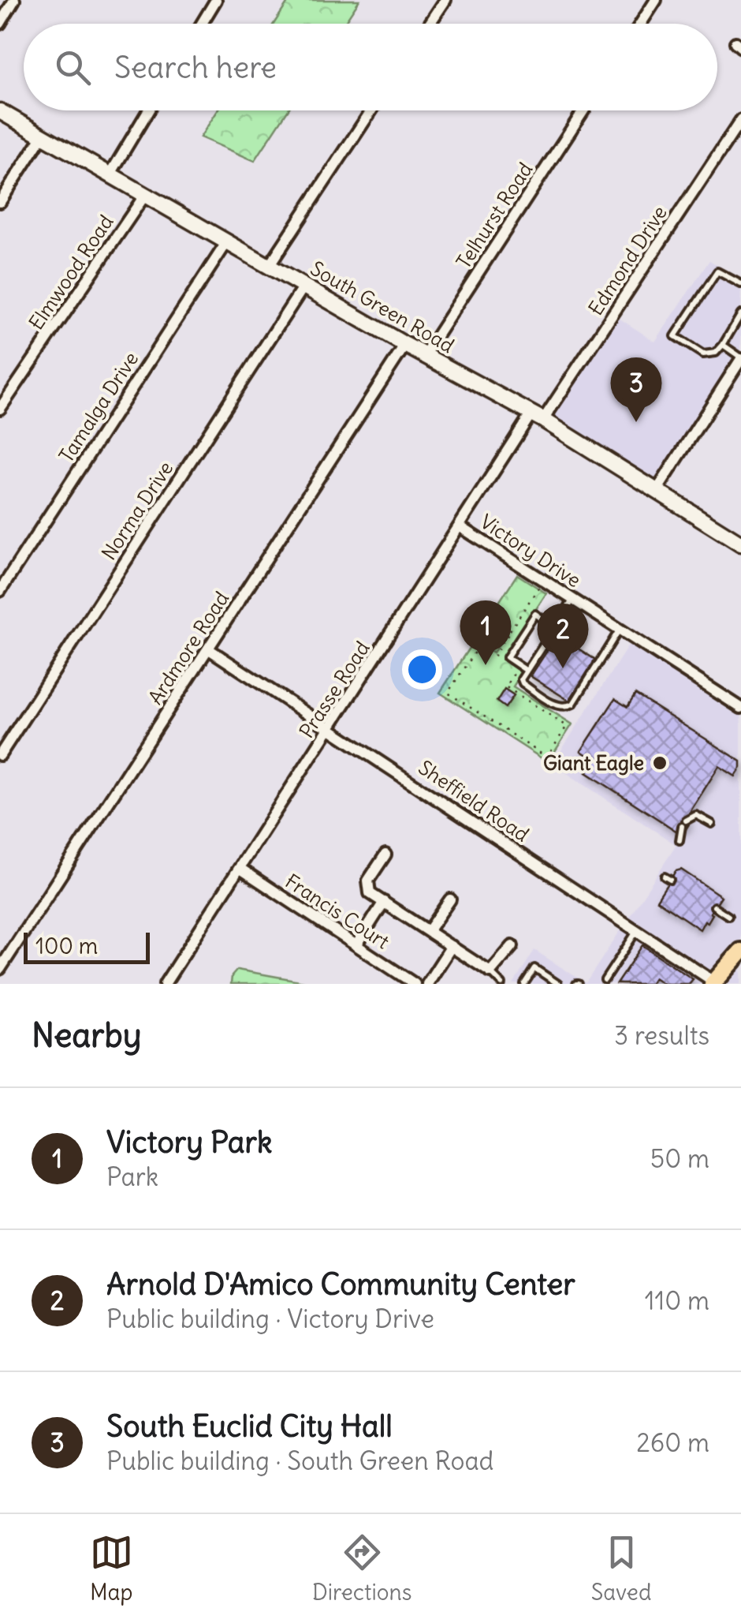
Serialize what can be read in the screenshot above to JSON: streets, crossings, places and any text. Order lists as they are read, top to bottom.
{
  "streets": {
    "main road": ["South Green Road"],
    "street": [
      "Telhurst Road",
      "Edmond Drive",
      "Elmwood Road",
      "Tamalga Drive",
      "Norma Drive",
      "Victory Drive",
      "Ardmore Road",
      "Prasse Road",
      "Sheffield Road",
      "Francis Court"
    ]
  },
  "crossings": [
    ["Telhurst Road", "South Green Road"],
    ["Edmond Drive", "South Green Road"],
    ["Edmond Drive", "Prasse Road"],
    ["Elmwood Road", "South Green Road"],
    ["South Green Road", "Tamalga Drive"],
    ["South Green Road", "Norma Drive"],
    ["South Green Road", "Ardmore Road"],
    ["South Green Road", "Prasse Road"],
    ["Victory Drive", "Prasse Road"],
    ["Ardmore Road", "Sheffield Road"],
    ["Prasse Road", "Sheffield Road"],
    ["Prasse Road", "Francis Court"]
  ],
  "places": ["Giant Eagle"],
  "scale_bar": "100 m",
  "page": {
    "search": "Search here",
    "pins": ["3", "1", "2"],
    "scale": "100 m",
    "heading": ["Nearby", "3 results"],
    "list": [
      {
        "mark": "1",
        "name": "Victory Park",
        "note": "Park",
        "value": "50 m"
      },
      {
        "mark": "2",
        "name": "Arnold D'Amico Community Center",
        "note": "Public building · Victory Drive",
        "value": "110 m"
      },
      {
        "mark": "3",
        "name": "South Euclid City Hall",
        "note": "Public building · South Green Road",
        "value": "260 m"
      }
    ],
    "nav": ["Map", "Directions", "Saved"]
  }
}
